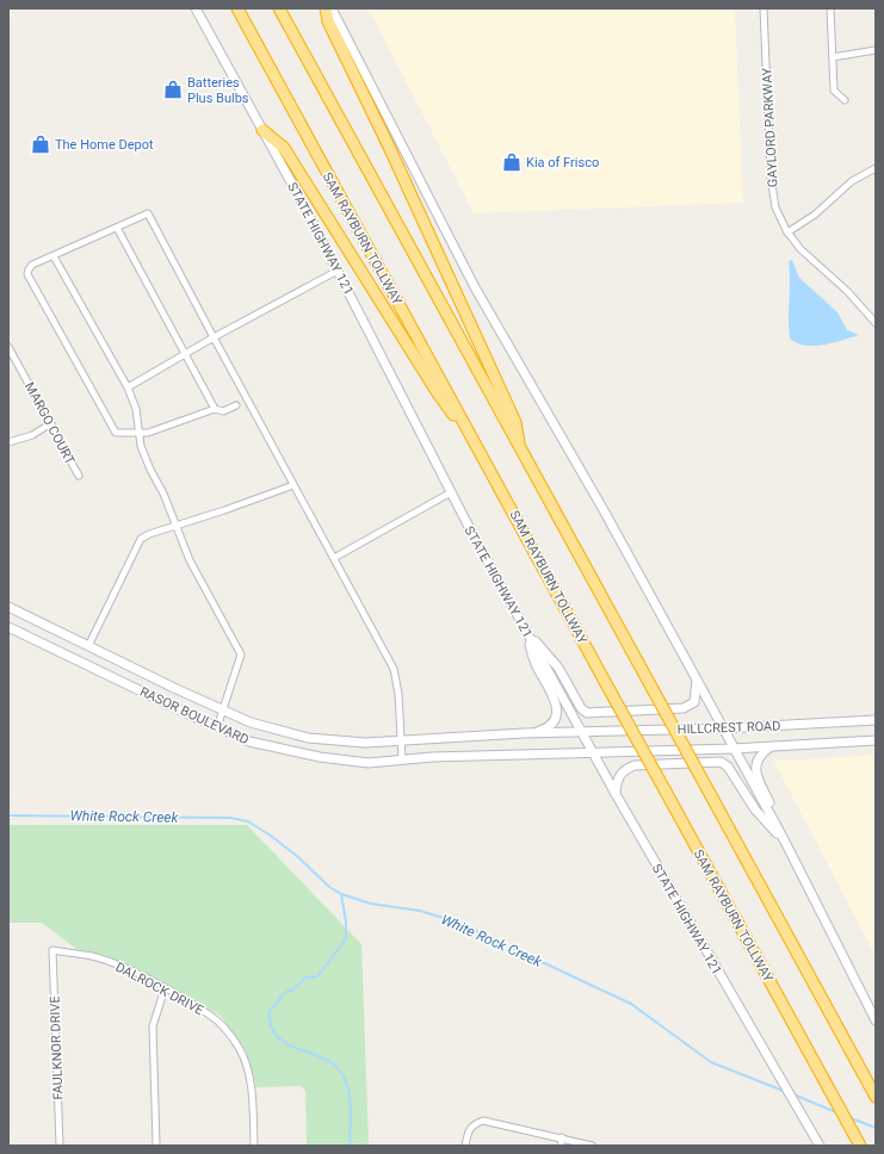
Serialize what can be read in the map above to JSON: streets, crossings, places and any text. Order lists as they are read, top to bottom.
{
  "streets": {
    "highway": ["SAM RAYBURN TOLLWAY"],
    "main road": ["STATE HIGHWAY 121", "RASOR BOULEVARD", "HILLCREST ROAD"],
    "street": [
      "GAYLORD PARKWAY",
      "MARGO COURT",
      "DALROCK DRIVE",
      "FAULKNOR DRIVE"
    ]
  },
  "crossings": [
    ["STATE HIGHWAY 121", "RASOR BOULEVARD"],
    ["STATE HIGHWAY 121", "HILLCREST ROAD"],
    ["RASOR BOULEVARD", "HILLCREST ROAD"],
    ["DALROCK DRIVE", "FAULKNOR DRIVE"]
  ],
  "water": ["White Rock Creek"],
  "places": {
    "shop": ["Batteries Plus Bulbs", "The Home Depot", "Kia of Frisco"]
  }
}
